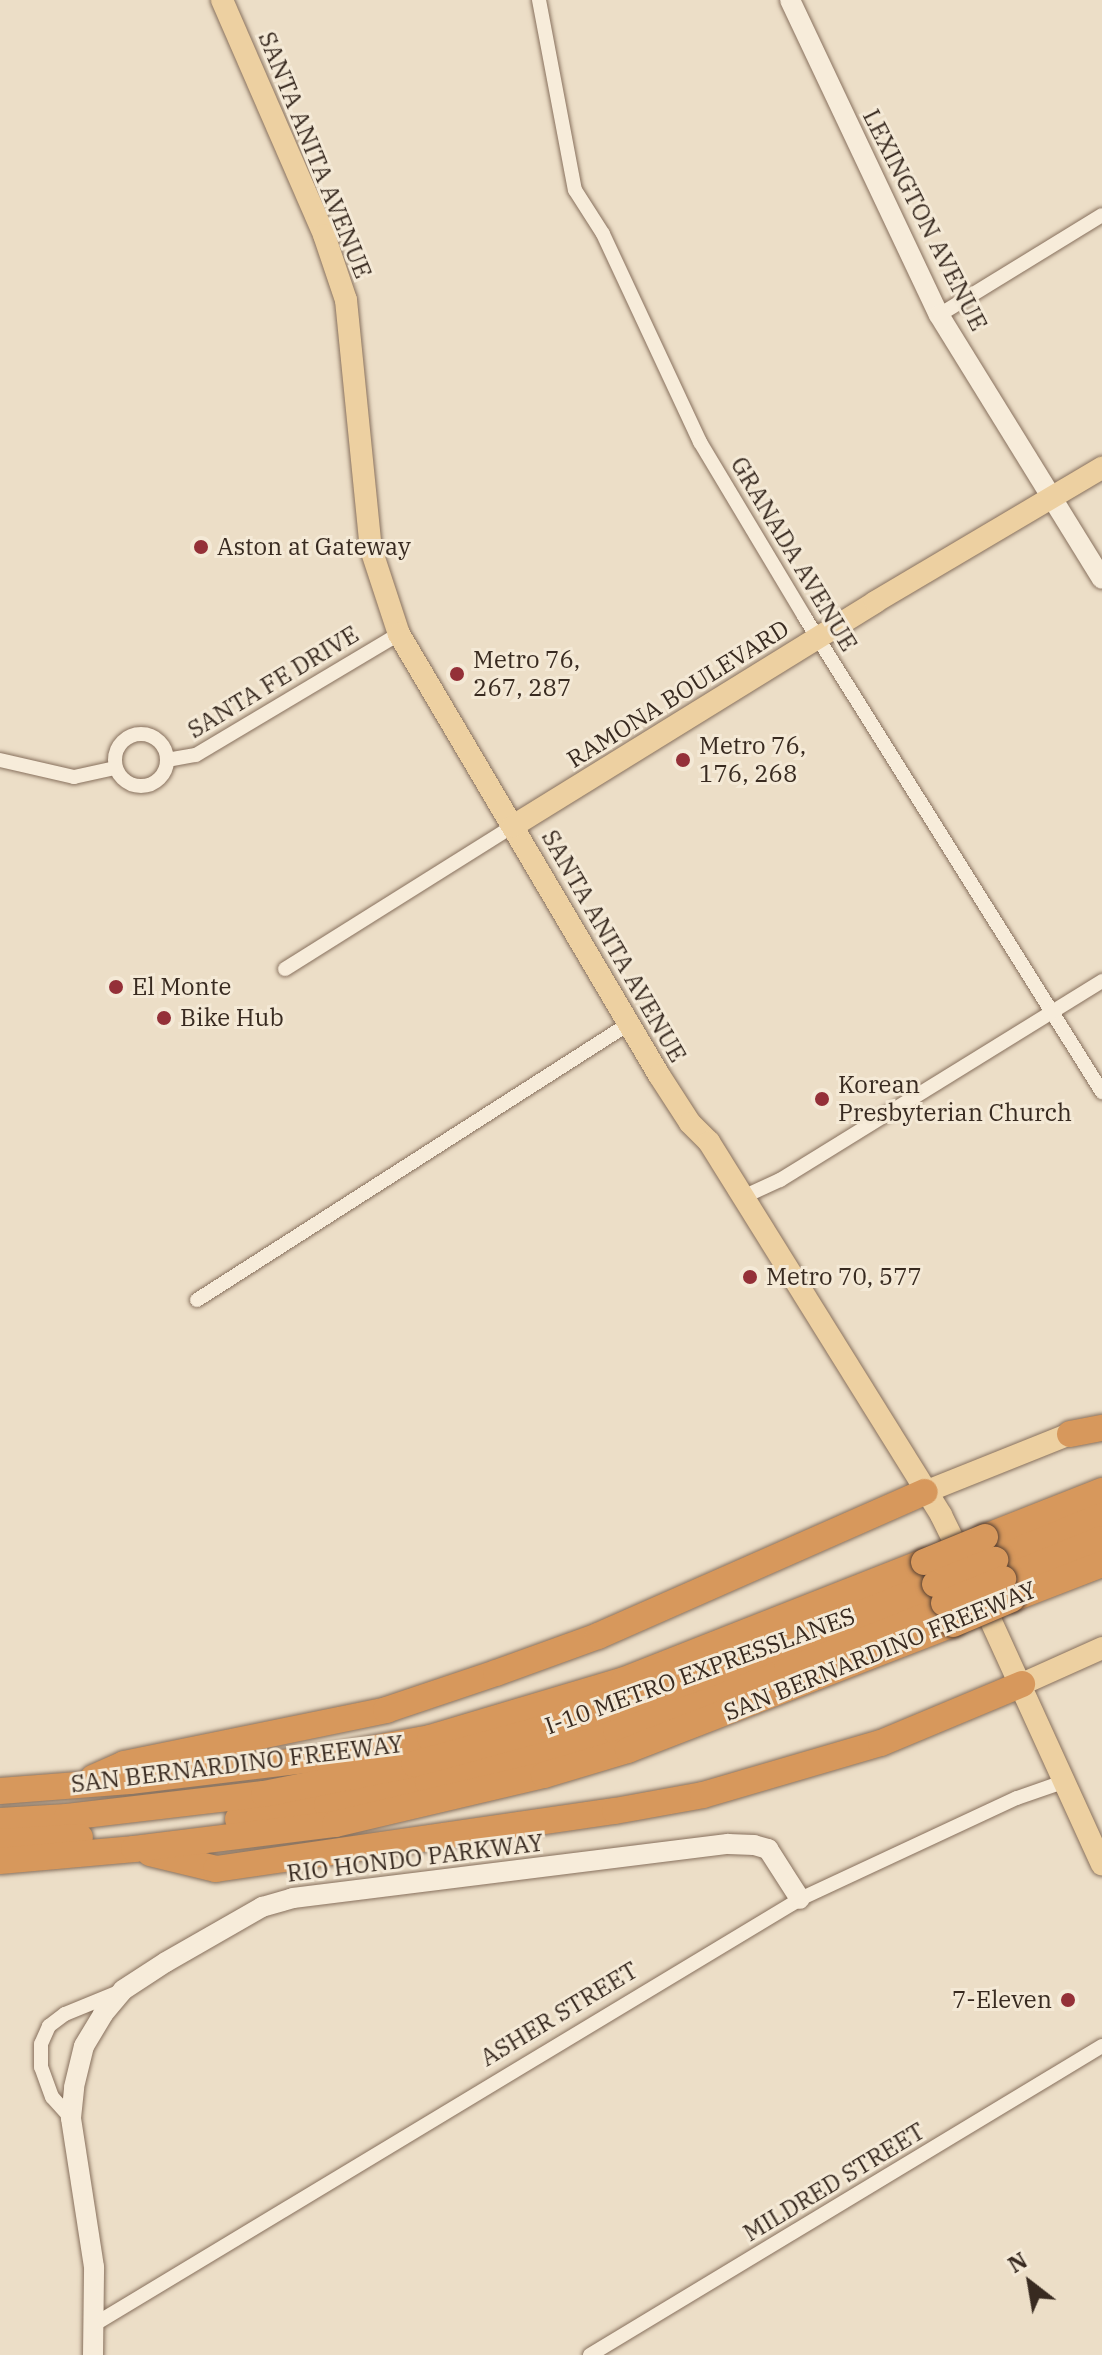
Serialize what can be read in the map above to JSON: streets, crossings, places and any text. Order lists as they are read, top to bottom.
{
  "streets": {
    "highway": ["SAN BERNARDINO FREEWAY", "I-10 METRO EXPRESSLANES"],
    "main road": ["SANTA ANITA AVENUE", "RAMONA BOULEVARD"],
    "street": [
      "LEXINGTON AVENUE",
      "GRANADA AVENUE",
      "SANTA FE DRIVE",
      "RIO HONDO PARKWAY",
      "ASHER STREET",
      "MILDRED STREET"
    ]
  },
  "crossings": [
    ["SANTA ANITA AVENUE", "SANTA FE DRIVE"],
    ["SANTA ANITA AVENUE", "RAMONA BOULEVARD"],
    ["SANTA ANITA AVENUE", "ASHER STREET"],
    ["LEXINGTON AVENUE", "RAMONA BOULEVARD"],
    ["GRANADA AVENUE", "RAMONA BOULEVARD"],
    ["SAN BERNARDINO FREEWAY", "I-10 METRO EXPRESSLANES"],
    ["RIO HONDO PARKWAY", "ASHER STREET"]
  ],
  "places": [
    "Aston at Gateway",
    "Metro 76, 267, 287",
    "Metro 76, 176, 268",
    "El Monte",
    "Bike Hub",
    "Korean Presbyterian Church",
    "Metro 70, 577",
    "7-Eleven"
  ],
  "north": "top left"
}
